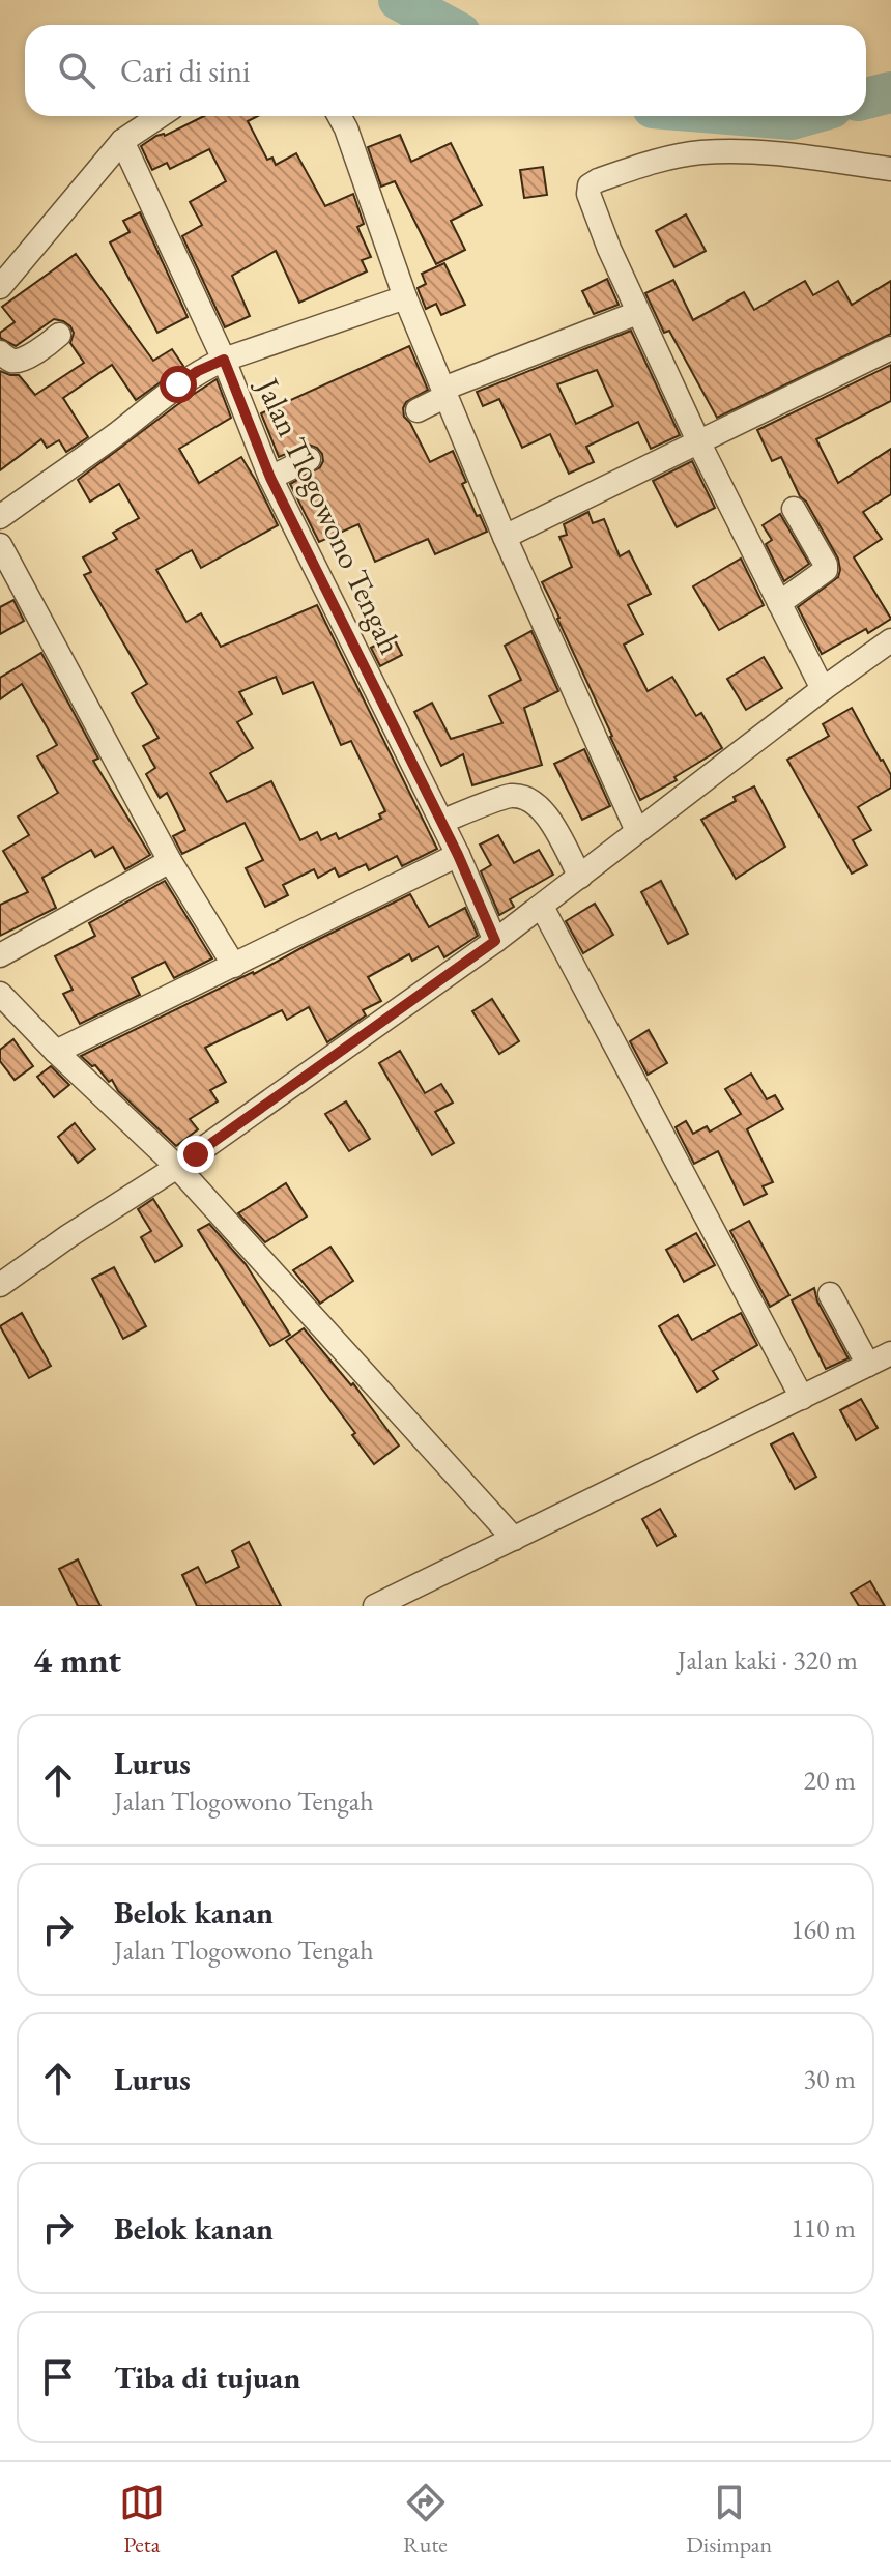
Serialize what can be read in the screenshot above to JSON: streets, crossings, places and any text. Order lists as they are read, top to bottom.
{
  "streets": {
    "street": ["Jalan Tlogowono Tengah"]
  },
  "page": {
    "search": "Cari di sini",
    "heading": ["4 mnt", "Jalan kaki · 320 m"],
    "list": [
      ["Lurus", "Jalan Tlogowono Tengah", "20 m"],
      ["Belok kanan", "Jalan Tlogowono Tengah", "160 m"],
      ["Lurus", "30 m"],
      ["Belok kanan", "110 m"],
      "Tiba di tujuan"
    ],
    "nav": ["Peta", "Rute", "Disimpan"]
  }
}
